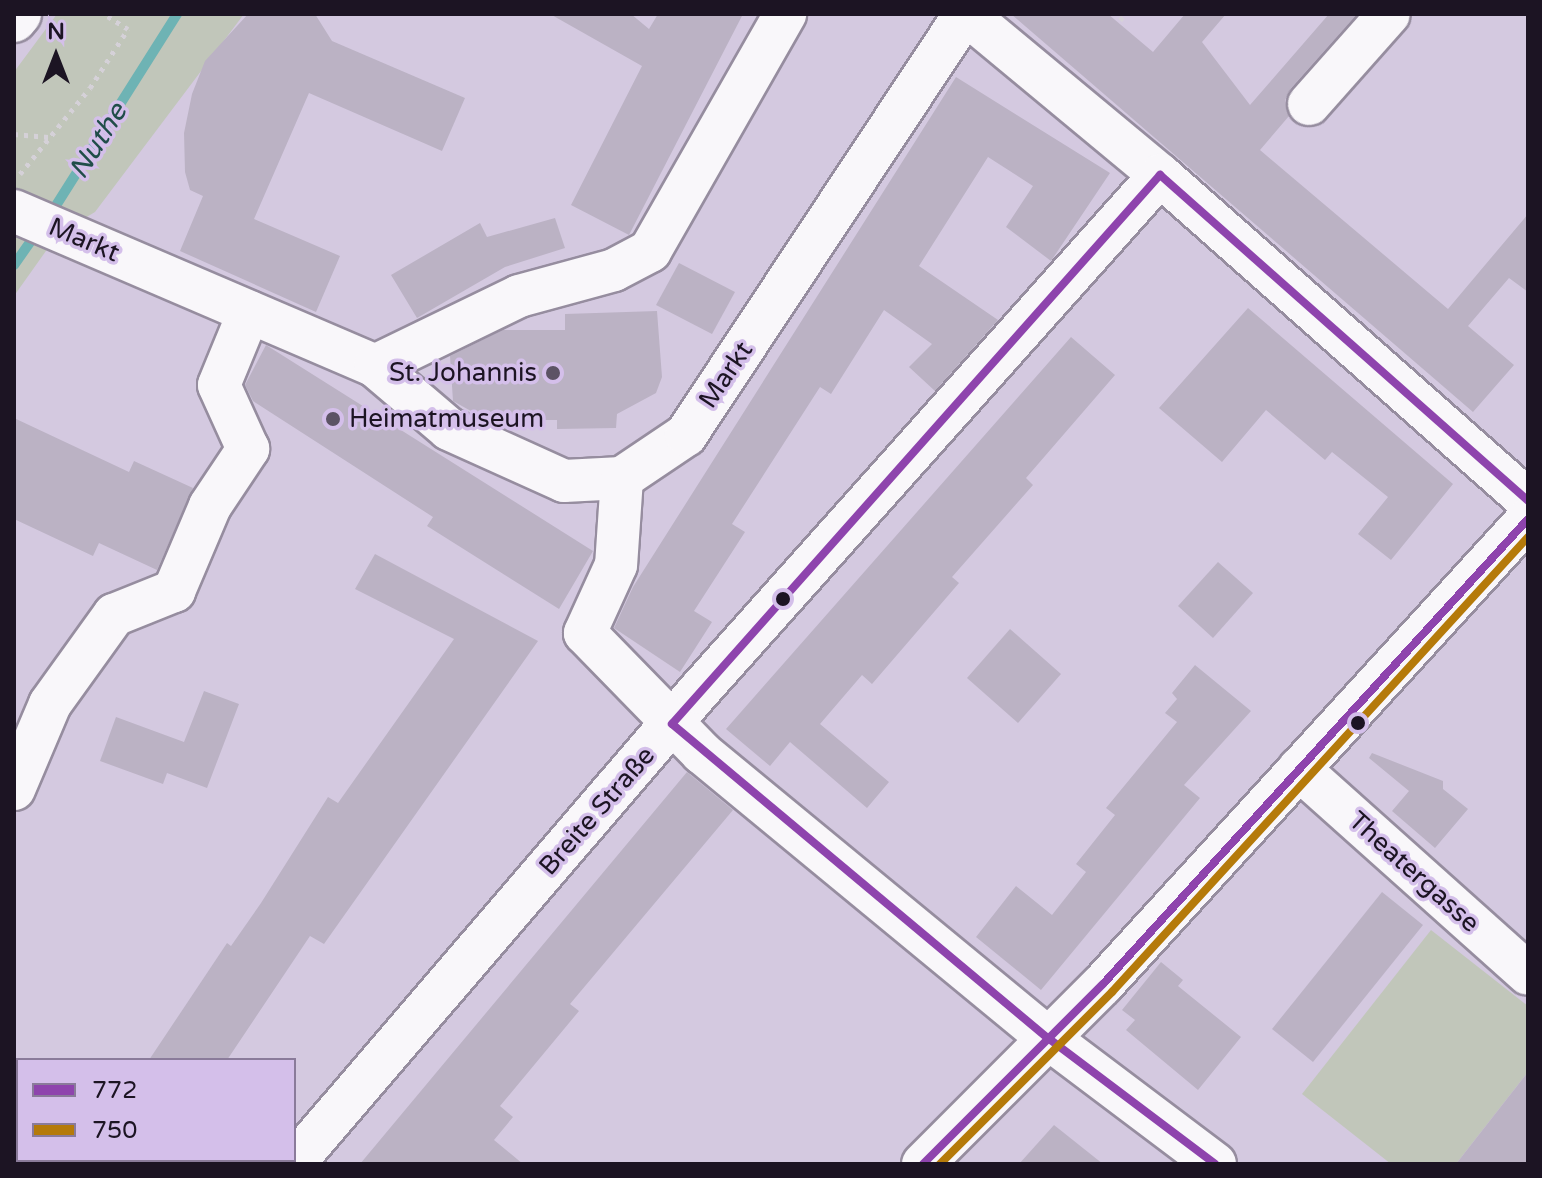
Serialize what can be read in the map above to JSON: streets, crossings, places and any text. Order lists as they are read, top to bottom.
{
  "streets": {
    "street": ["Markt", "Breite Straße", "Theatergasse"]
  },
  "water": ["Nuthe"],
  "places": ["St. Johannis", "Heimatmuseum"],
  "lines": ["transit line 772", "transit line 750"],
  "legend": ["772", "750"],
  "north": "top"
}
